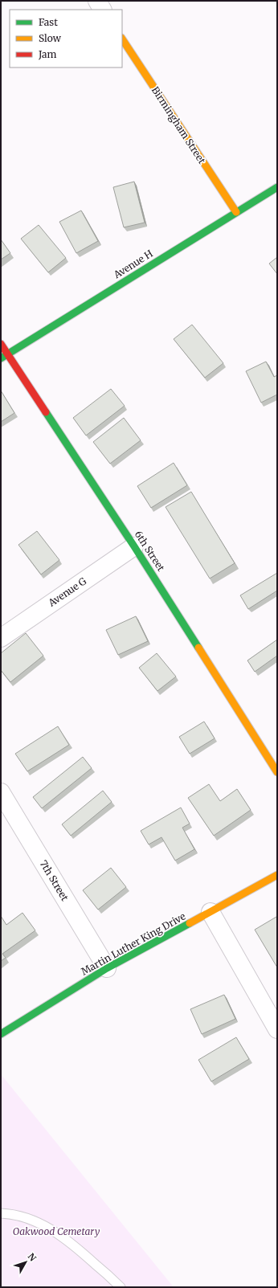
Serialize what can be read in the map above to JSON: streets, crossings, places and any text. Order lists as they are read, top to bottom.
{
  "streets": {
    "street": [
      "Birmingham Street",
      "Avenue H",
      "6th Street",
      "Avenue G",
      "7th Street",
      "Martin Luther King Drive"
    ]
  },
  "crossings": [
    ["Birmingham Street", "Avenue H"],
    ["Avenue H", "6th Street"],
    ["6th Street", "Avenue G"],
    ["7th Street", "Martin Luther King Drive"]
  ],
  "parks": ["Oakwood Cemetary"],
  "legend": ["Fast", "Slow", "Jam"],
  "north": "top right"
}
